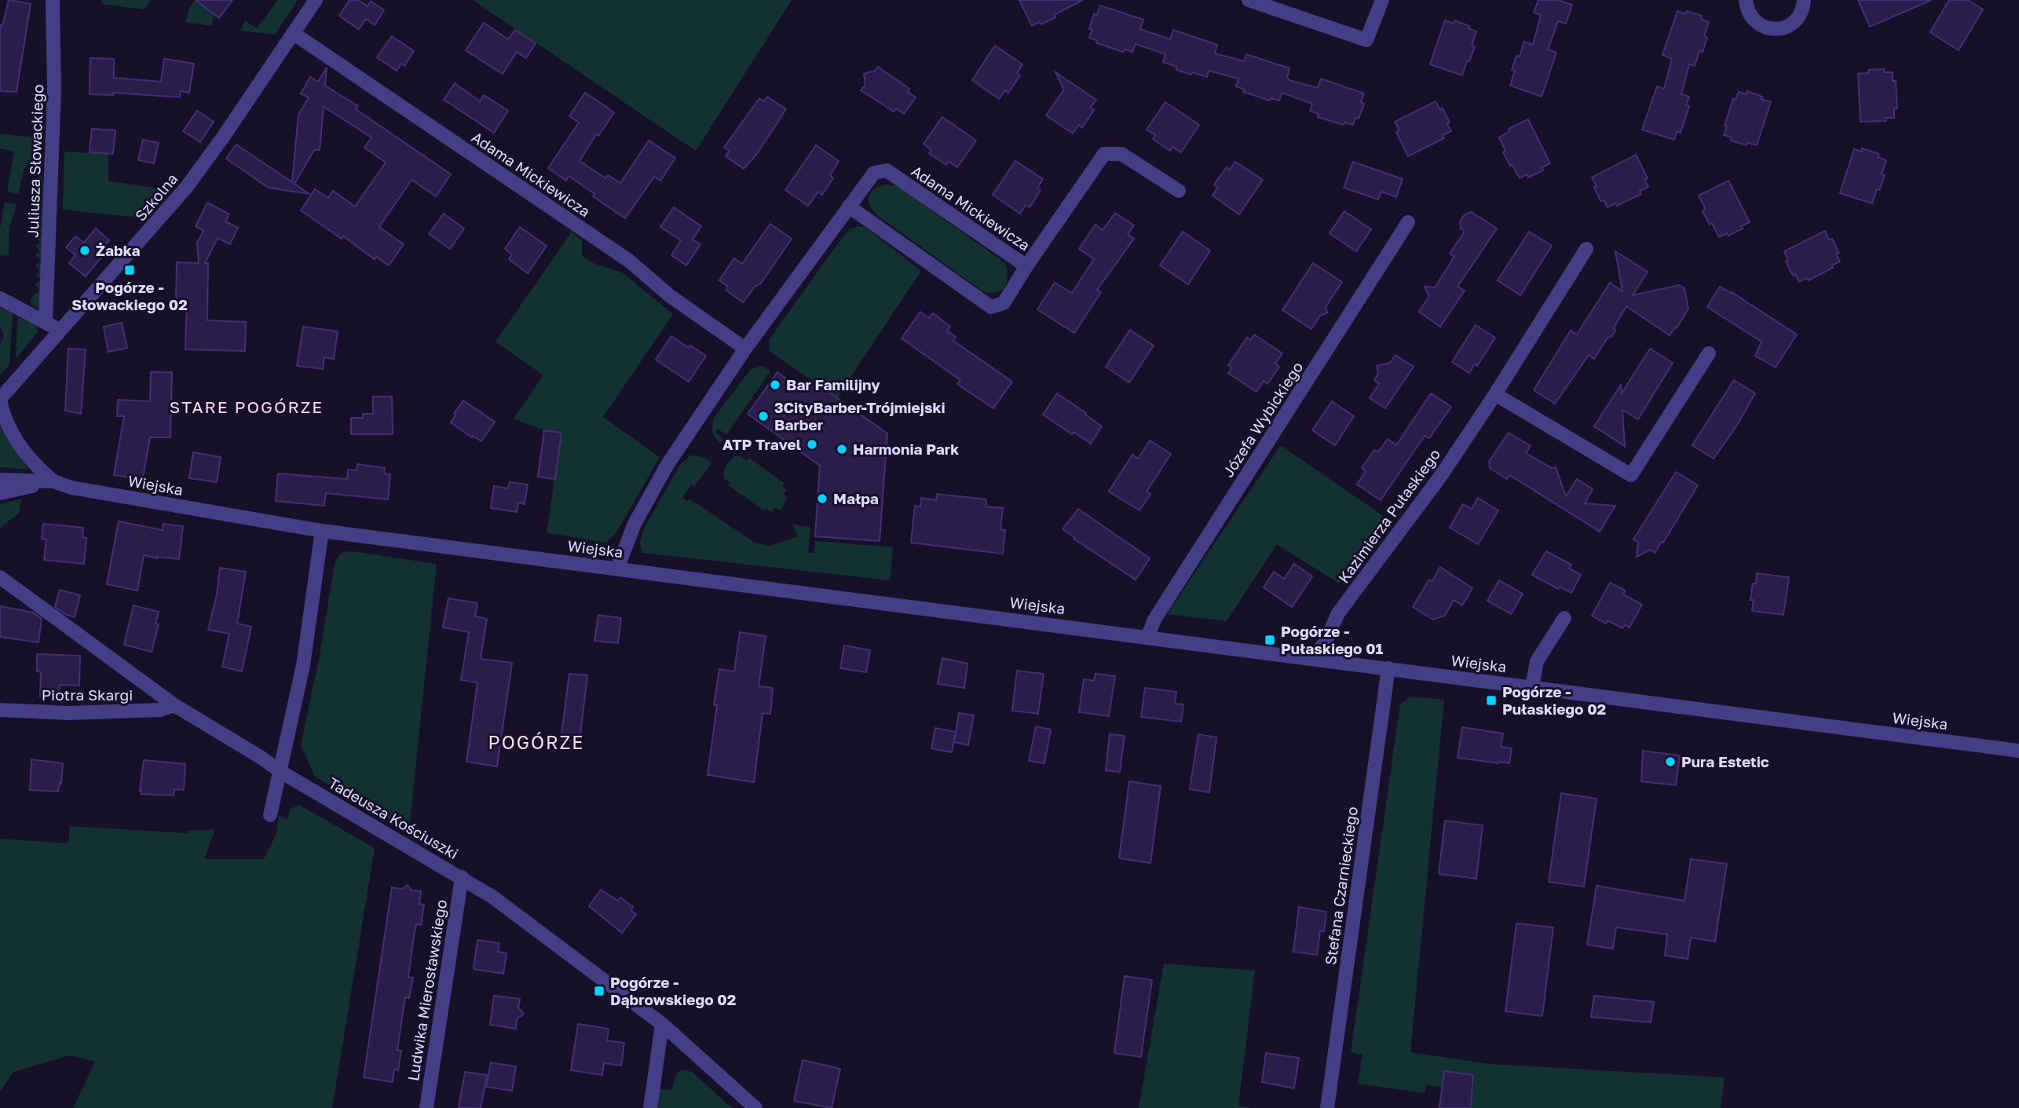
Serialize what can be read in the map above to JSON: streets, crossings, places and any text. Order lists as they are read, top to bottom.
{
  "streets": {
    "street": [
      "Juliusza Słowackiego",
      "Adama Mickiewicza",
      "Szkolna",
      "Józefa Wybickiego",
      "Wiejska",
      "Kazimierza Pułaskiego",
      "Piotra Skargi",
      "Tadeusza Kościuszki",
      "Stefana Czarnieckiego",
      "Ludwika Mierosławskiego"
    ]
  },
  "crossings": [
    ["Adama Mickiewicza", "Szkolna"],
    ["Adama Mickiewicza", "Wiejska"],
    ["Szkolna", "Wiejska"],
    ["Józefa Wybickiego", "Wiejska"],
    ["Wiejska", "Kazimierza Pułaskiego"],
    ["Wiejska", "Stefana Czarnieckiego"],
    ["Piotra Skargi", "Tadeusza Kościuszki"],
    ["Tadeusza Kościuszki", "Ludwika Mierosławskiego"]
  ],
  "districts": ["STARE POGÓRZE", "POGÓRZE"],
  "places": {
    "other": [
      "Żabka",
      "Bar Familijny",
      "3CityBarber-Trójmiejski Barber",
      "ATP Travel",
      "Harmonia Park",
      "Małpa",
      "Pura Estetic"
    ],
    "transit": [
      "Pogórze - Słowackiego 02",
      "Pogórze - Pułaskiego 01",
      "Pogórze - Pułaskiego 02",
      "Pogórze - Dąbrowskiego 02"
    ]
  }
}
